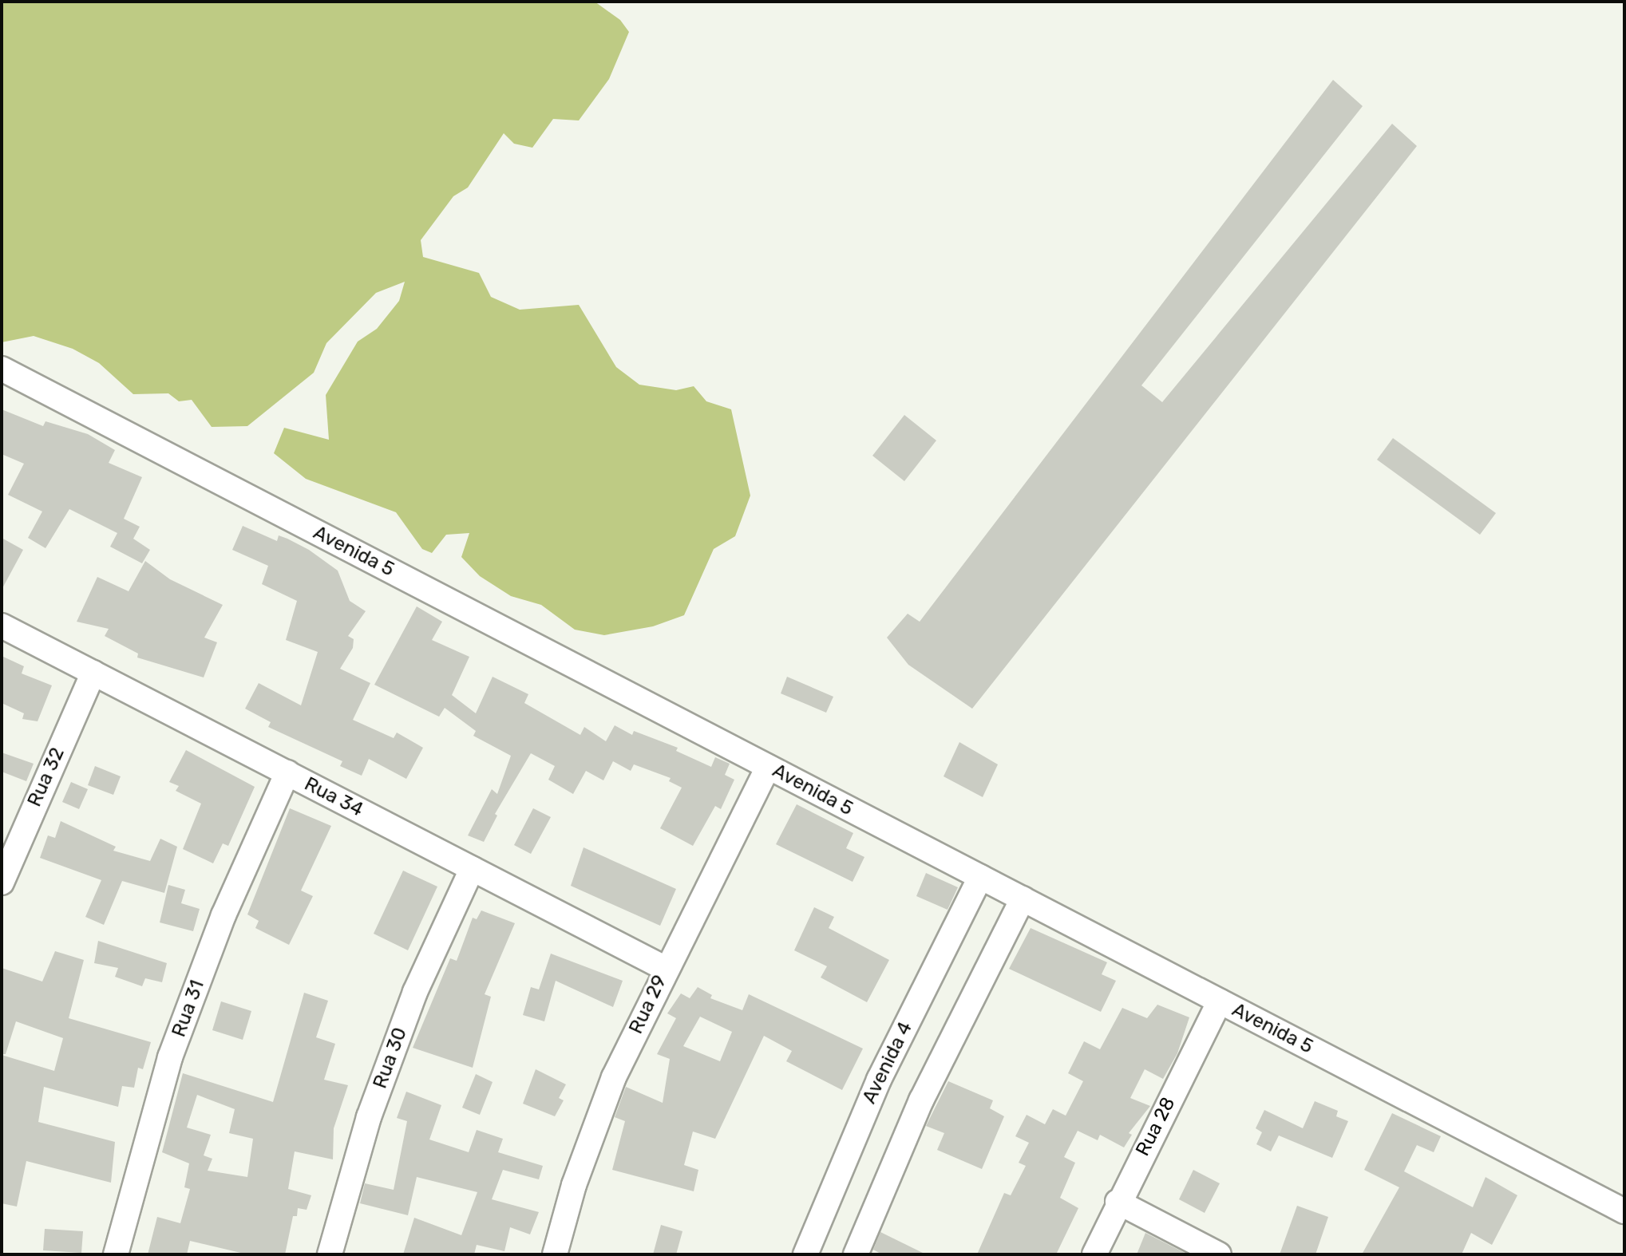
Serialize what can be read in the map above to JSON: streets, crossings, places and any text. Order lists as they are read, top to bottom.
{
  "streets": {
    "street": [
      "Avenida 5",
      "Rua 32",
      "Rua 34",
      "Rua 29",
      "Rua 31",
      "Rua 30",
      "Avenida 4",
      "Rua 28"
    ]
  },
  "crossings": [
    ["Avenida 5", "Rua 29"],
    ["Avenida 5", "Avenida 4"],
    ["Avenida 5", "Rua 28"],
    ["Rua 32", "Rua 34"],
    ["Rua 34", "Rua 29"],
    ["Rua 34", "Rua 31"],
    ["Rua 34", "Rua 30"]
  ]
}
